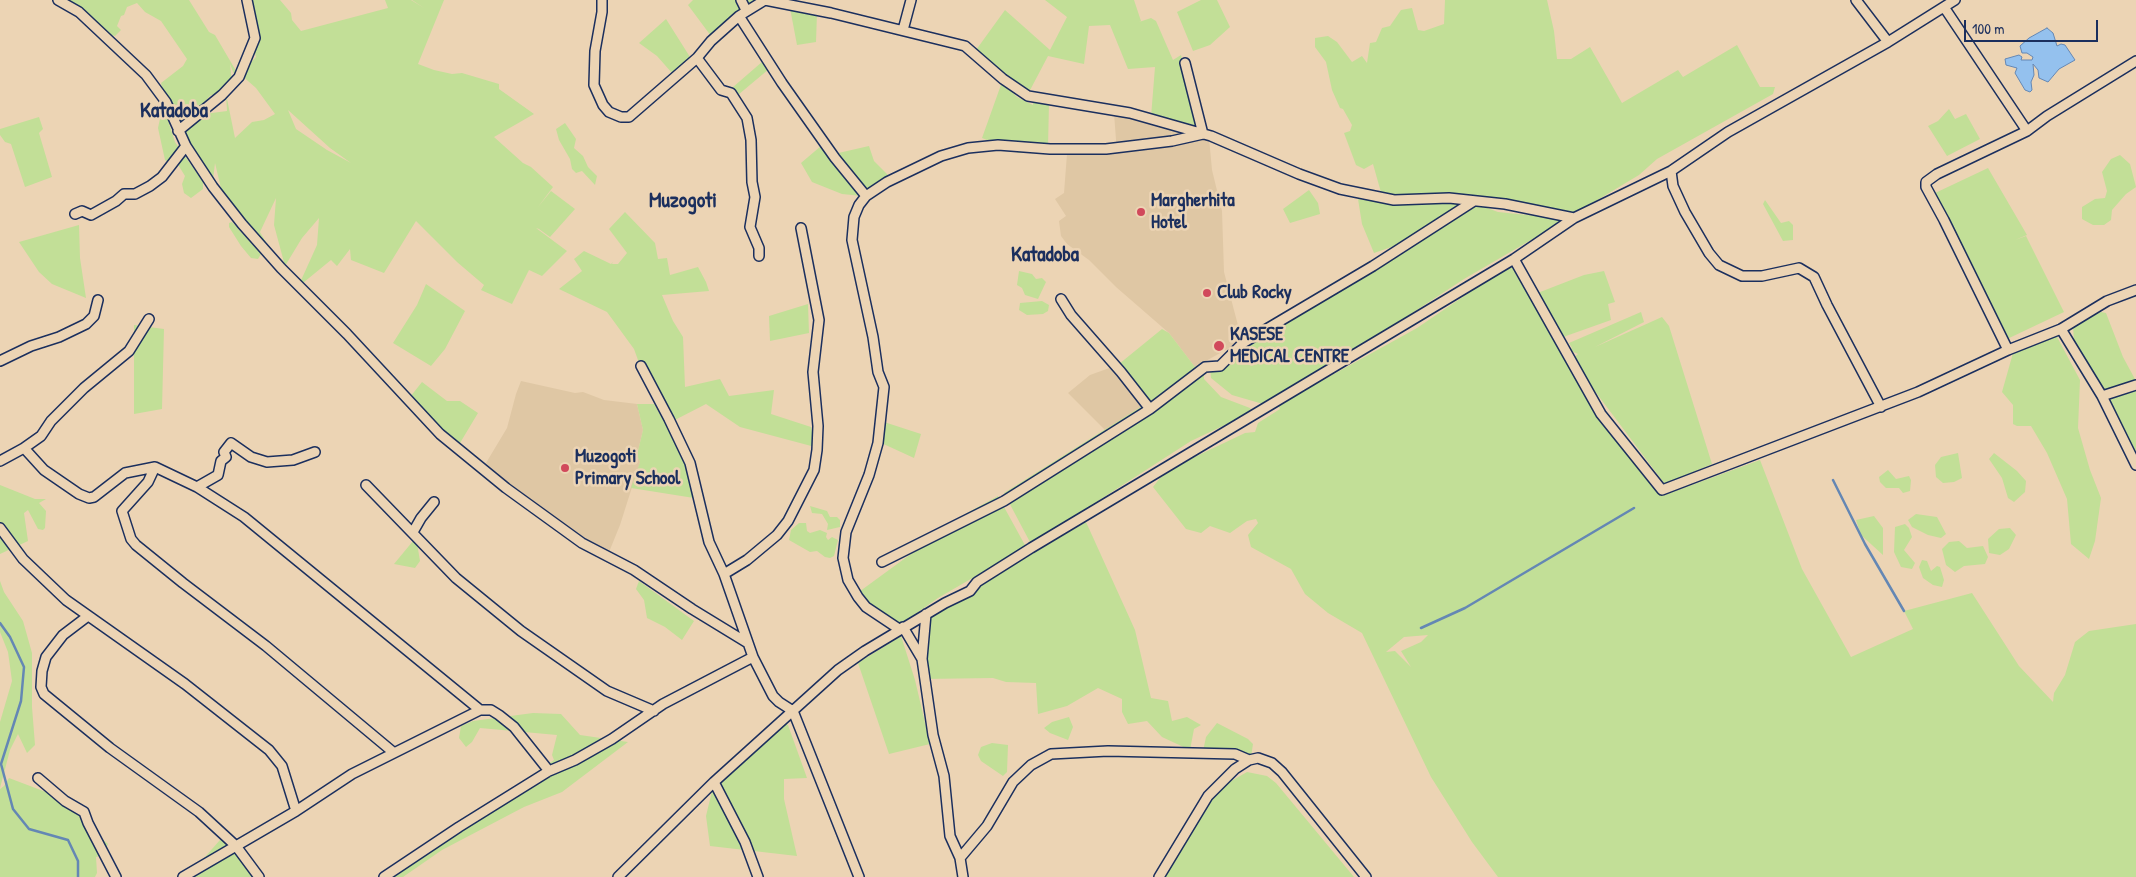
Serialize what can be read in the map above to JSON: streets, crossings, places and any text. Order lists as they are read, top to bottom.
{
  "districts": ["Katadoba", "Muzogoti", "Katadoba"],
  "places": [
    "Margherhita Hotel",
    "Club Rocky",
    "KASESE MEDICAL CENTRE",
    "Muzogoti Primary School"
  ],
  "scale_bar": "100 m"
}
